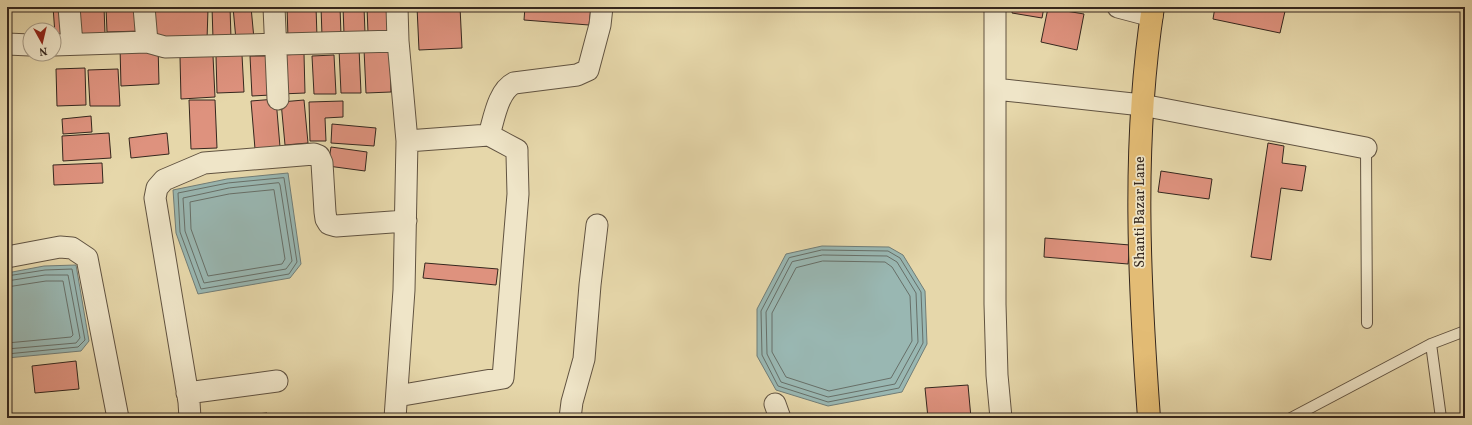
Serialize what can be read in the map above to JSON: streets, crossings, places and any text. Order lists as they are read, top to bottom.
{
  "streets": {
    "main road": ["Shanti Bazar Lane"]
  },
  "north": "bottom"
}
